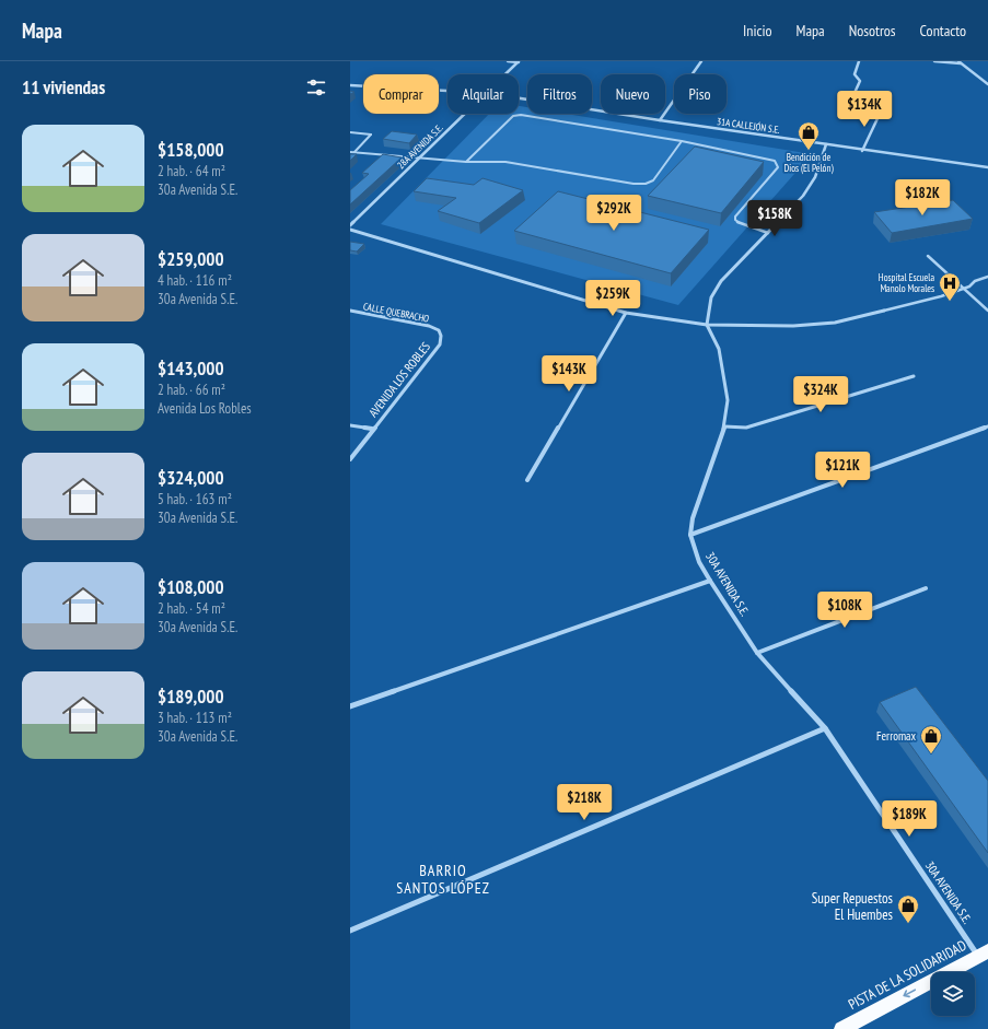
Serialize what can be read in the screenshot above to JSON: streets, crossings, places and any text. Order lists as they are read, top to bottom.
{
  "streets": {
    "main road": ["PISTA DE LA SOLIDARIDAD"],
    "street": [
      "31A CALLEJÓN S.E.",
      "28A AVENIDA S.E.",
      "CALLE QUEBRACHO",
      "AVENIDA LOS ROBLES",
      "30A AVENIDA S.E."
    ]
  },
  "crossings": [
    ["CALLE QUEBRACHO", "AVENIDA LOS ROBLES"],
    ["30A AVENIDA S.E.", "PISTA DE LA SOLIDARIDAD"]
  ],
  "one_way": ["PISTA DE LA SOLIDARIDAD"],
  "districts": ["BARRIO SANTOS LÓPEZ"],
  "places": {
    "shop": ["Bendición de Dios (El Pelón)", "Ferromax", "Super Repuestos El Huembes"],
    "hospital": ["Hospital Escuela Manolo Morales"]
  },
  "page": {
    "header": "Mapa",
    "nav": [
      "Inicio",
      "Mapa",
      "Nosotros",
      "Contacto"
    ],
    "heading": "11 viviendas",
    "chip": [
      "Comprar",
      "Alquilar",
      "Filtros",
      "Nuevo",
      "Piso"
    ],
    "price": [
      "$134K",
      "$182K",
      "$292K",
      "$158K",
      "$259K",
      "$143K",
      "$324K",
      "$121K",
      "$108K",
      "$218K",
      "$189K"
    ],
    "list": [
      {
        "name": "$158,000",
        "note": "2 hab. · 64 m² · 30a Avenida S.E."
      },
      {
        "name": "$259,000",
        "note": "4 hab. · 116 m² · 30a Avenida S.E."
      },
      {
        "name": "$143,000",
        "note": "2 hab. · 66 m² · Avenida Los Robles"
      },
      {
        "name": "$324,000",
        "note": "5 hab. · 163 m² · 30a Avenida S.E."
      },
      {
        "name": "$108,000",
        "note": "2 hab. · 54 m² · 30a Avenida S.E."
      },
      {
        "name": "$189,000",
        "note": "3 hab. · 113 m² · 30a Avenida S.E."
      }
    ]
  }
}
